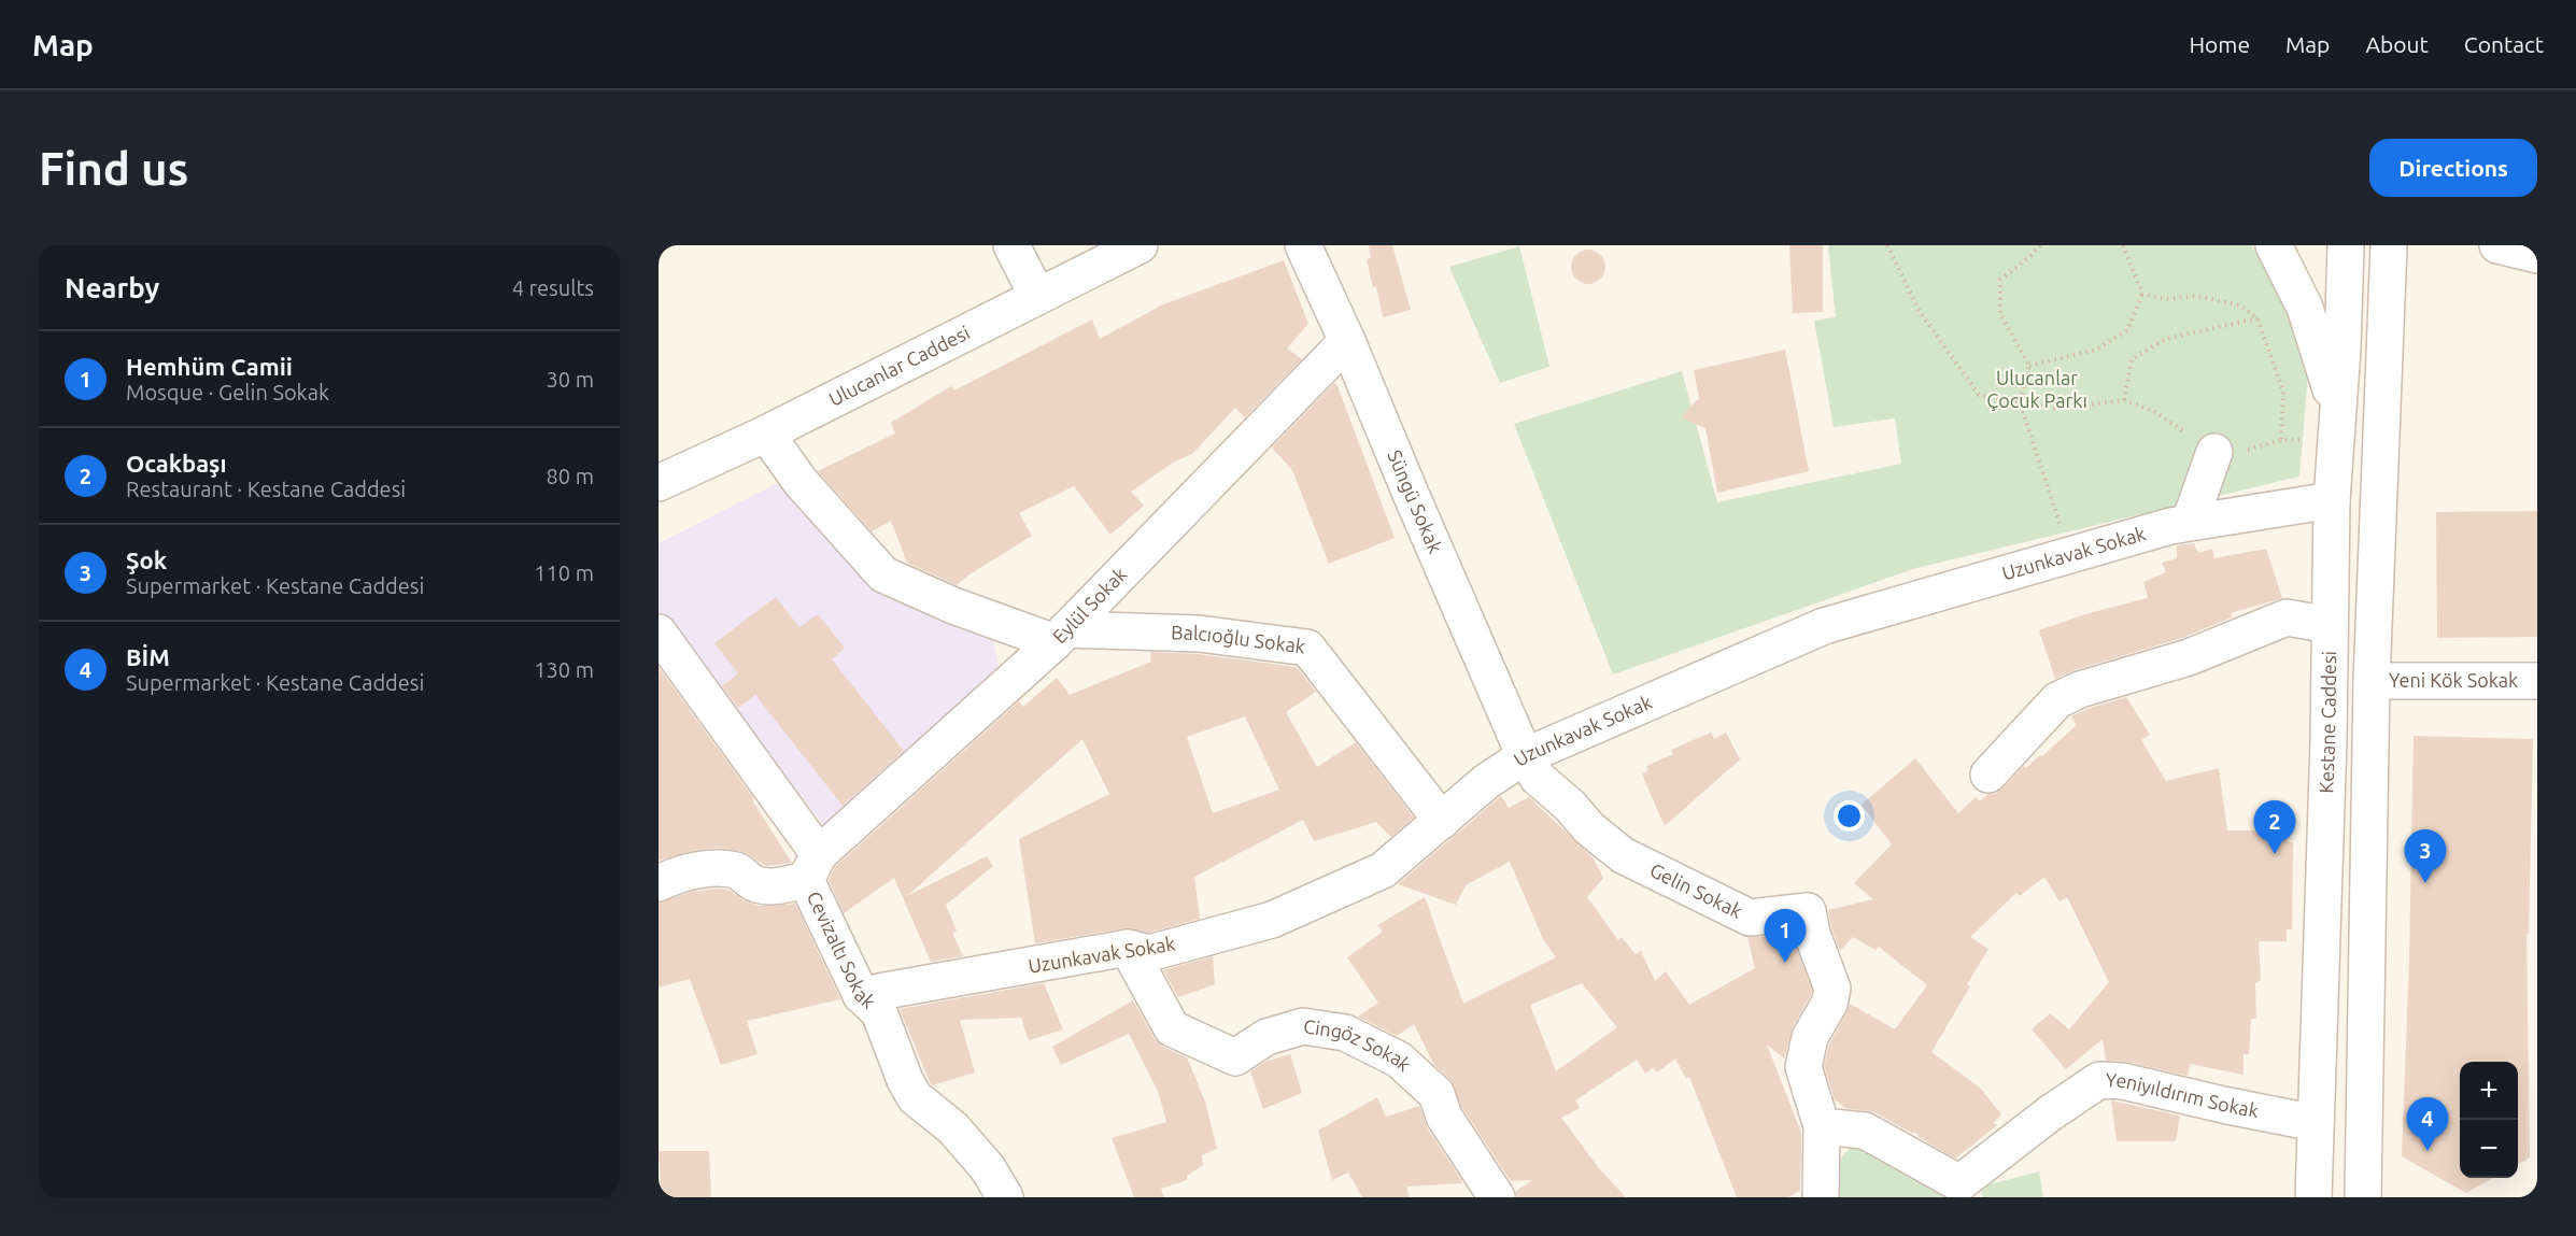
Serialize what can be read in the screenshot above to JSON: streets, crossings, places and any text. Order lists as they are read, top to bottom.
{
  "streets": {
    "street": [
      "Ulucanlar Caddesi",
      "Süngü Sokak",
      "Uzunkavak Sokak",
      "Eylül Sokak",
      "Balcıoğlu Sokak",
      "Yeni Kök Sokak",
      "Kestane Caddesi",
      "Gelin Sokak",
      "Cevizaltı Sokak",
      "Cingöz Sokak",
      "Yeniyıldırım Sokak"
    ]
  },
  "crossings": [
    ["Ulucanlar Caddesi", "Balcıoğlu Sokak"],
    ["Süngü Sokak", "Uzunkavak Sokak"],
    ["Süngü Sokak", "Eylül Sokak"],
    ["Süngü Sokak", "Gelin Sokak"],
    ["Uzunkavak Sokak", "Balcıoğlu Sokak"],
    ["Uzunkavak Sokak", "Kestane Caddesi"],
    ["Uzunkavak Sokak", "Gelin Sokak"],
    ["Uzunkavak Sokak", "Cevizaltı Sokak"],
    ["Uzunkavak Sokak", "Cingöz Sokak"],
    ["Eylül Sokak", "Balcıoğlu Sokak"],
    ["Eylül Sokak", "Cevizaltı Sokak"],
    ["Kestane Caddesi", "Yeniyıldırım Sokak"],
    ["Gelin Sokak", "Yeniyıldırım Sokak"]
  ],
  "parks": ["Ulucanlar Çocuk Parkı"],
  "page": {
    "header": "Map",
    "nav": [
      "Home",
      "Map",
      "About",
      "Contact"
    ],
    "buttons": "Directions",
    "title": "Find us",
    "heading": ["Nearby", "4 results"],
    "list": [
      {
        "mark": "1",
        "name": "Hemhüm Camii",
        "note": "Mosque · Gelin Sokak",
        "value": "30 m"
      },
      {
        "mark": "2",
        "name": "Ocakbaşı",
        "note": "Restaurant · Kestane Caddesi",
        "value": "80 m"
      },
      {
        "mark": "3",
        "name": "Şok",
        "note": "Supermarket · Kestane Caddesi",
        "value": "110 m"
      },
      {
        "mark": "4",
        "name": "BİM",
        "note": "Supermarket · Kestane Caddesi",
        "value": "130 m"
      }
    ],
    "pins": [
      "2",
      "3",
      "1",
      "4"
    ],
    "map_buttons": ["+", "−"]
  }
}
